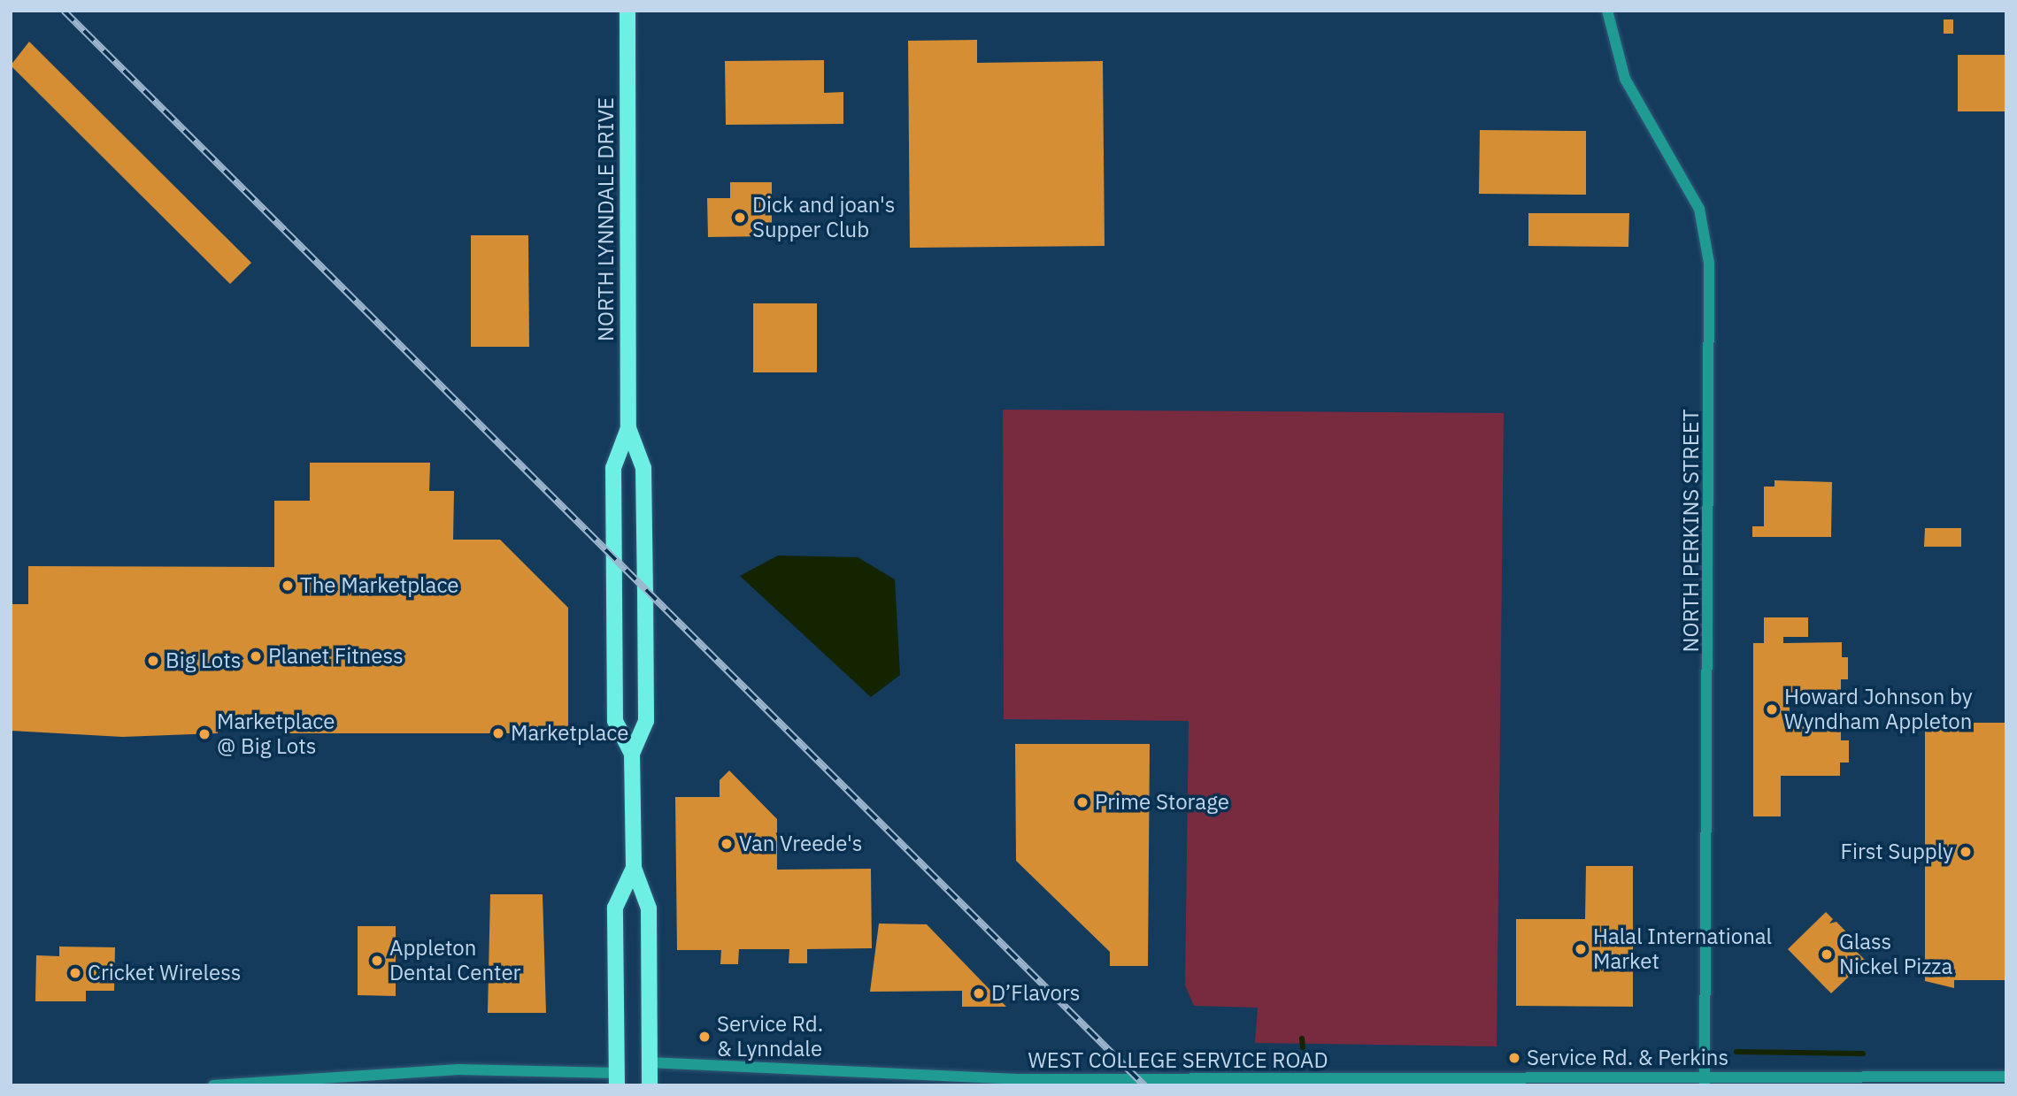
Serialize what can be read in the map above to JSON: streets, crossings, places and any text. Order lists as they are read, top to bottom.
{
  "streets": {
    "main road": ["NORTH LYNNDALE DRIVE"],
    "street": ["NORTH PERKINS STREET", "WEST COLLEGE SERVICE ROAD"]
  },
  "crossings": [
    ["NORTH LYNNDALE DRIVE", "WEST COLLEGE SERVICE ROAD"],
    ["NORTH PERKINS STREET", "WEST COLLEGE SERVICE ROAD"]
  ],
  "places": [
    "Dick and joan's Supper Club",
    "The Marketplace",
    "Planet Fitness",
    "Big Lots",
    "Howard Johnson by Wyndham Appleton",
    "Marketplace",
    "Marketplace @ Big Lots",
    "Prime Storage",
    "Van Vreede's",
    "First Supply",
    "Halal International Market",
    "Glass Nickel Pizza",
    "Appleton Dental Center",
    "Cricket Wireless",
    "D’Flavors",
    "Service Rd. & Lynndale",
    "Service Rd. & Perkins"
  ]
}
